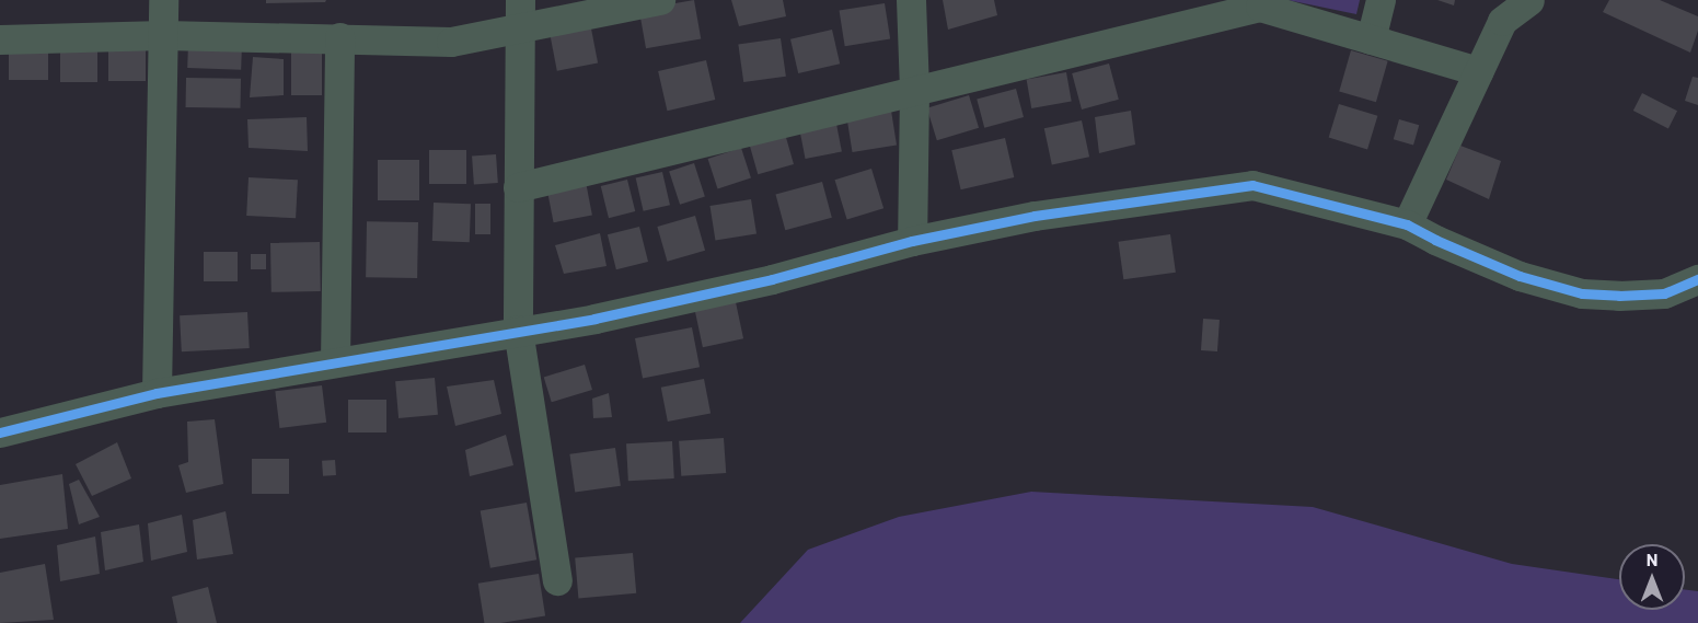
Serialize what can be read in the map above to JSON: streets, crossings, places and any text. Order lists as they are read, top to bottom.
{
  "north": "top"
}
